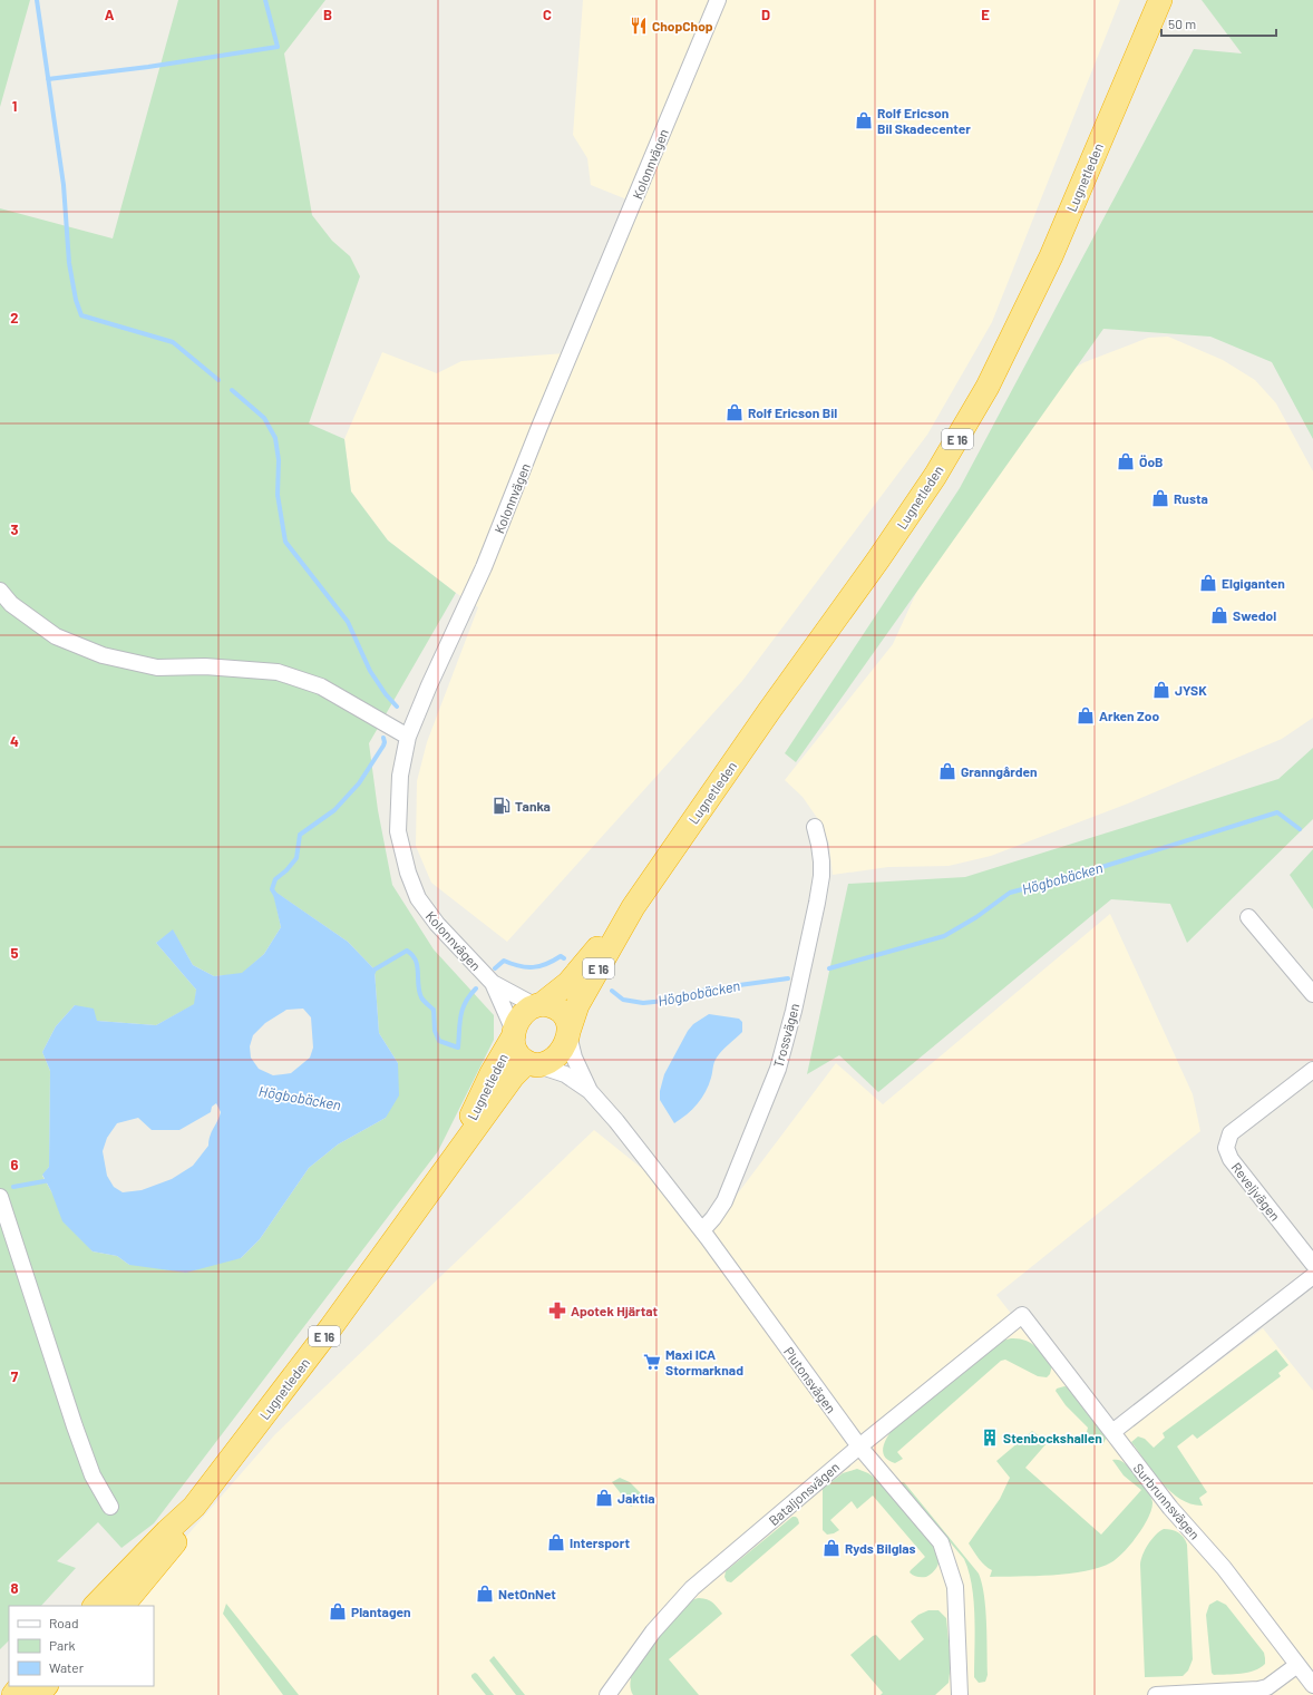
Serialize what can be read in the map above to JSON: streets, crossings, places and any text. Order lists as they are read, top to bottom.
{
  "streets": {
    "highway": ["Lugnetleden", "E 16"],
    "street": [
      "Kolonnvägen",
      "Trossvägen",
      "Reveljvägen",
      "Plutonsvägen",
      "Bataljonsvägen",
      "Surbrunnsvägen"
    ]
  },
  "crossings": [
    ["Kolonnvägen", "Lugnetleden"],
    ["Kolonnvägen", "E 16"],
    ["Kolonnvägen", "Plutonsvägen"],
    ["Lugnetleden", "E 16"],
    ["Lugnetleden", "Plutonsvägen"],
    ["E 16", "Plutonsvägen"],
    ["Trossvägen", "Plutonsvägen"],
    ["Plutonsvägen", "Bataljonsvägen"],
    ["Bataljonsvägen", "Surbrunnsvägen"]
  ],
  "water": ["Högbobäcken"],
  "places": {
    "restaurant": ["ChopChop"],
    "shop": [
      "Rolf Ericson Bil Skadecenter",
      "Rolf Ericson Bil",
      "ÖoB",
      "Rusta",
      "Elgiganten",
      "Swedol",
      "JYSK",
      "Arken Zoo",
      "Granngården",
      "Jaktia",
      "Intersport",
      "Ryds Bilglas",
      "NetOnNet",
      "Plantagen"
    ],
    "fuel station": ["Tanka"],
    "pharmacy": ["Apotek Hjärtat"],
    "supermarket": ["Maxi ICA Stormarknad"],
    "building": ["Stenbockshallen"]
  },
  "legend": ["Road", "Park", "Water"],
  "scale_bar": "50 m",
  "grid": {
    "columns": [
      "A",
      "B",
      "C",
      "D",
      "E"
    ],
    "rows": [
      "1",
      "2",
      "3",
      "4",
      "5",
      "6",
      "7",
      "8"
    ]
  }
}
